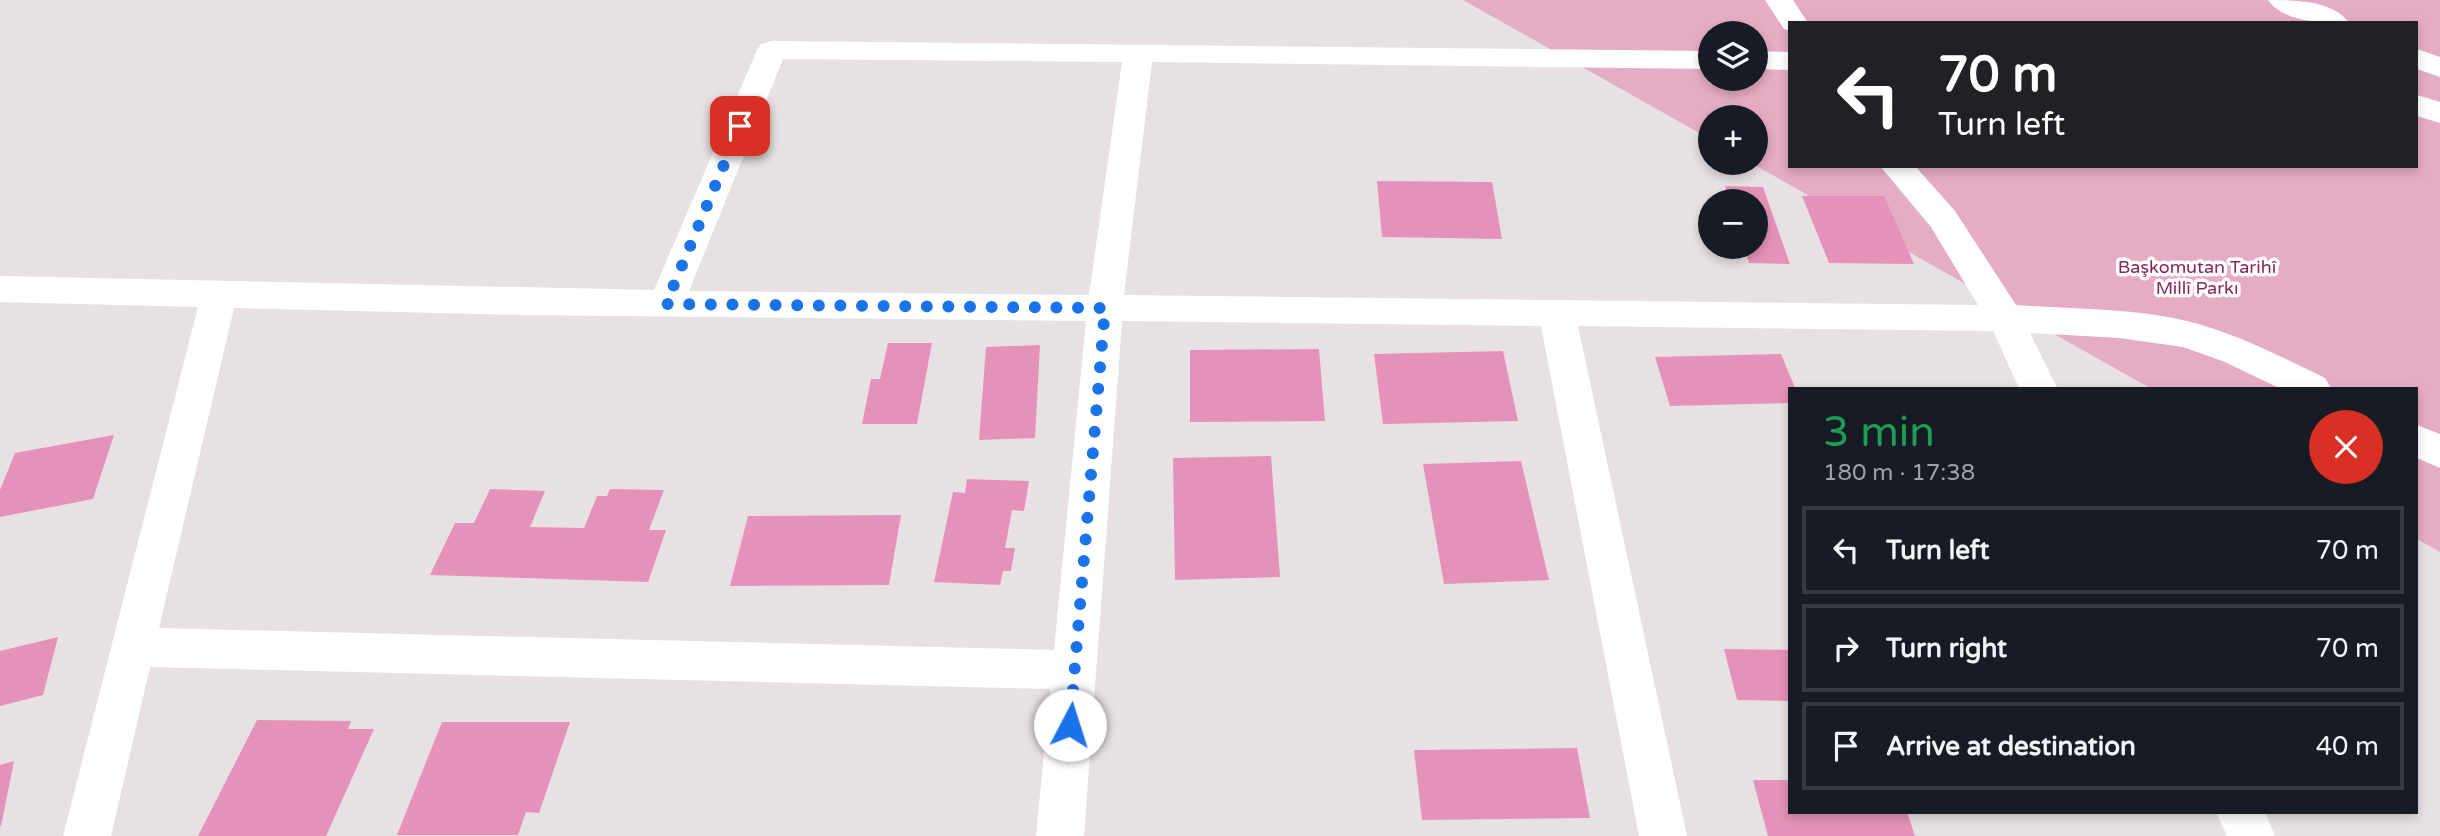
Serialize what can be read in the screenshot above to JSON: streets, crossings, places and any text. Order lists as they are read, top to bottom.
{
  "parks": ["Başkomutan Tarihî Millî Parkı"],
  "page": {
    "map_buttons": ["+", "−"],
    "turn": ["70 m", "Turn left"],
    "heading": ["3 min", "180 m · 17:38"],
    "list": [
      {
        "name": "Turn left",
        "value": "70 m"
      },
      {
        "name": "Turn right",
        "value": "70 m"
      },
      {
        "name": "Arrive at destination",
        "value": "40 m"
      }
    ]
  }
}
